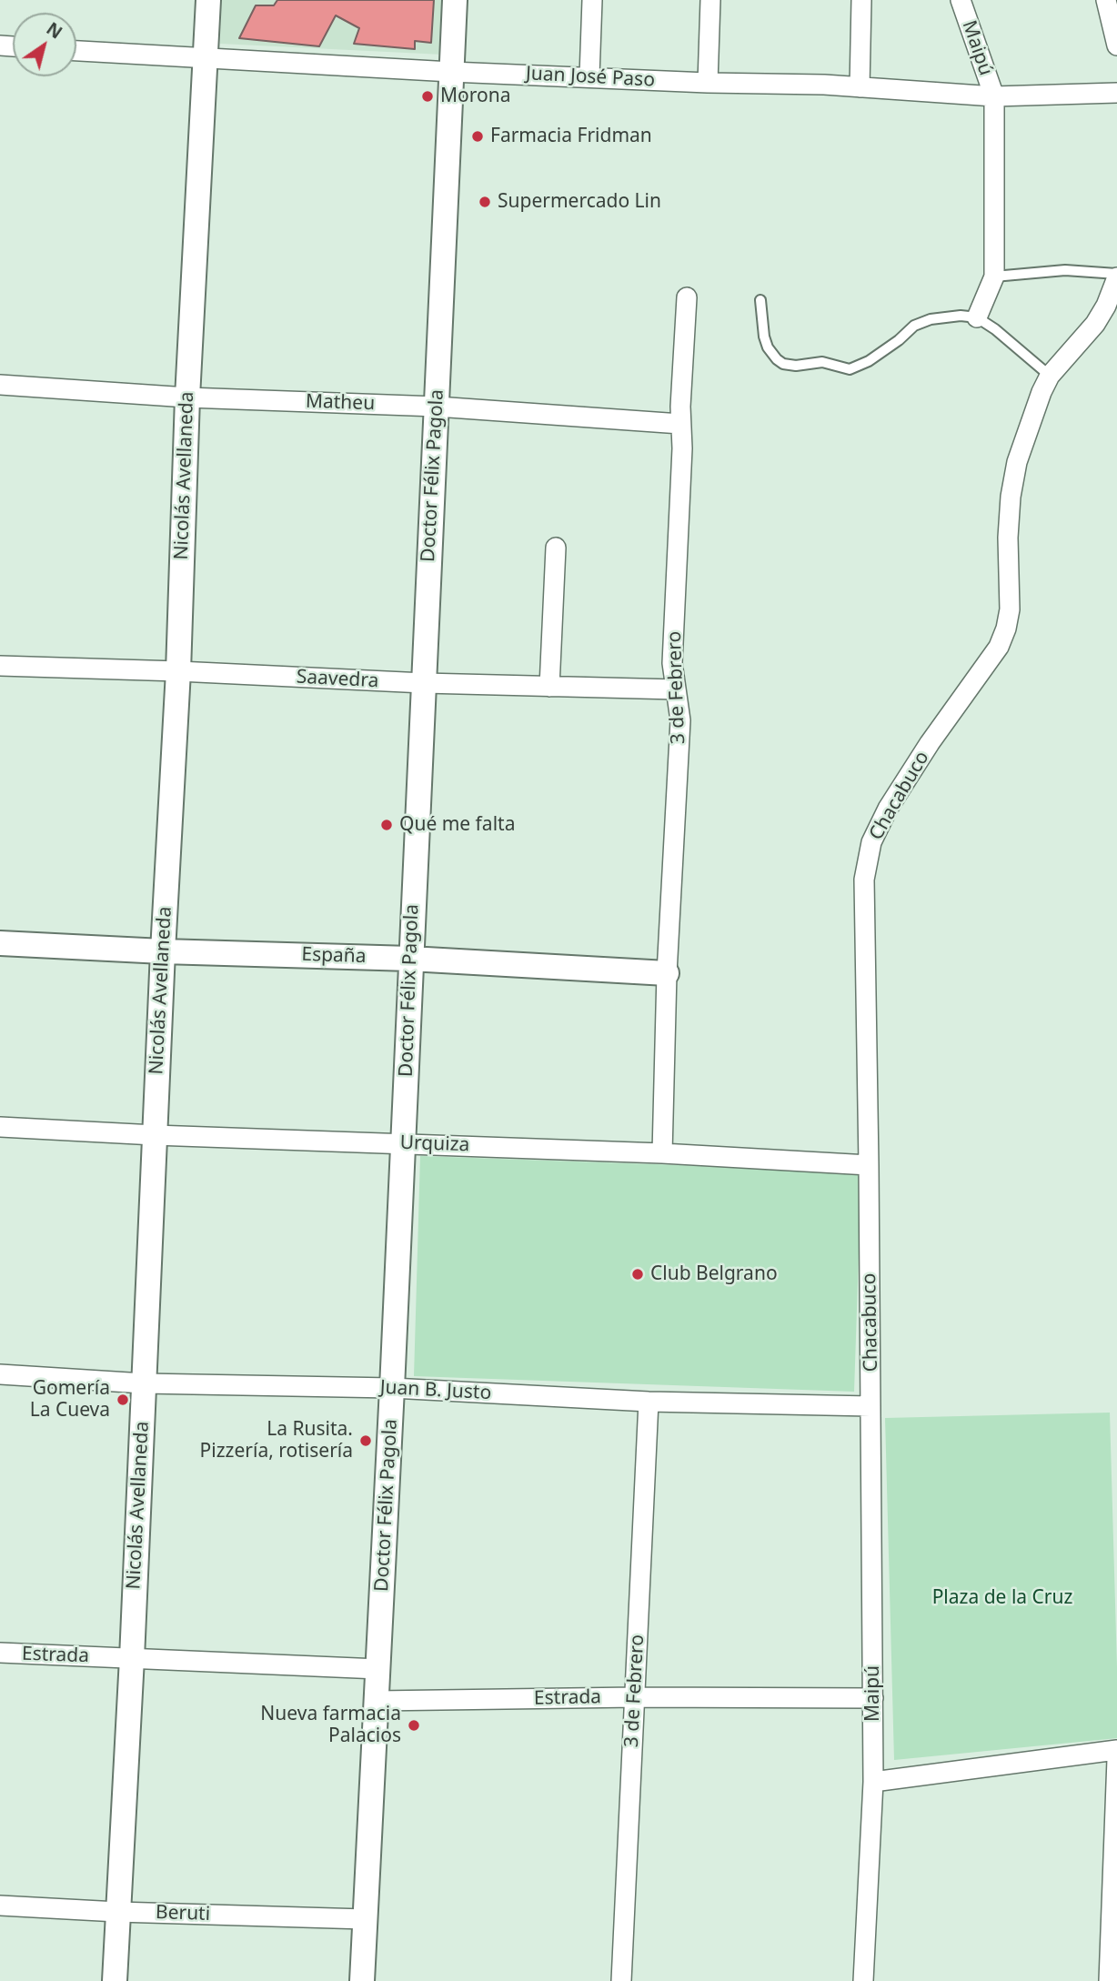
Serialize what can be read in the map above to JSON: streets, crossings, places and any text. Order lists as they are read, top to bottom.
{
  "streets": {
    "street": [
      "Maipú",
      "Juan José Paso",
      "Matheu",
      "Nicolás Avellaneda",
      "Doctor Félix Pagola",
      "Saavedra",
      "3 de Febrero",
      "Chacabuco",
      "España",
      "Urquiza",
      "Juan B. Justo",
      "Estrada",
      "Beruti"
    ]
  },
  "crossings": [
    ["Maipú", "Juan José Paso"],
    ["Maipú", "Chacabuco"],
    ["Maipú", "Juan B. Justo"],
    ["Maipú", "Estrada"],
    ["Juan José Paso", "Nicolás Avellaneda"],
    ["Juan José Paso", "Doctor Félix Pagola"],
    ["Matheu", "Nicolás Avellaneda"],
    ["Matheu", "Doctor Félix Pagola"],
    ["Matheu", "3 de Febrero"],
    ["Nicolás Avellaneda", "Saavedra"],
    ["Nicolás Avellaneda", "España"],
    ["Nicolás Avellaneda", "Urquiza"],
    ["Nicolás Avellaneda", "Juan B. Justo"],
    ["Nicolás Avellaneda", "Estrada"],
    ["Nicolás Avellaneda", "Beruti"],
    ["Doctor Félix Pagola", "Saavedra"],
    ["Doctor Félix Pagola", "España"],
    ["Doctor Félix Pagola", "Urquiza"],
    ["Doctor Félix Pagola", "Juan B. Justo"],
    ["Doctor Félix Pagola", "Estrada"],
    ["Doctor Félix Pagola", "Beruti"],
    ["Saavedra", "3 de Febrero"],
    ["3 de Febrero", "España"],
    ["3 de Febrero", "Urquiza"],
    ["3 de Febrero", "Juan B. Justo"],
    ["3 de Febrero", "Estrada"],
    ["Chacabuco", "Urquiza"],
    ["Chacabuco", "Juan B. Justo"]
  ],
  "parks": ["Plaza de la Cruz"],
  "places": [
    "Morona",
    "Farmacia Fridman",
    "Supermercado Lin",
    "Qué me falta",
    "Club Belgrano",
    "Gomería La Cueva",
    "La Rusita. Pizzería, rotisería",
    "Nueva farmacia Palacios"
  ],
  "north": "top right"
}
